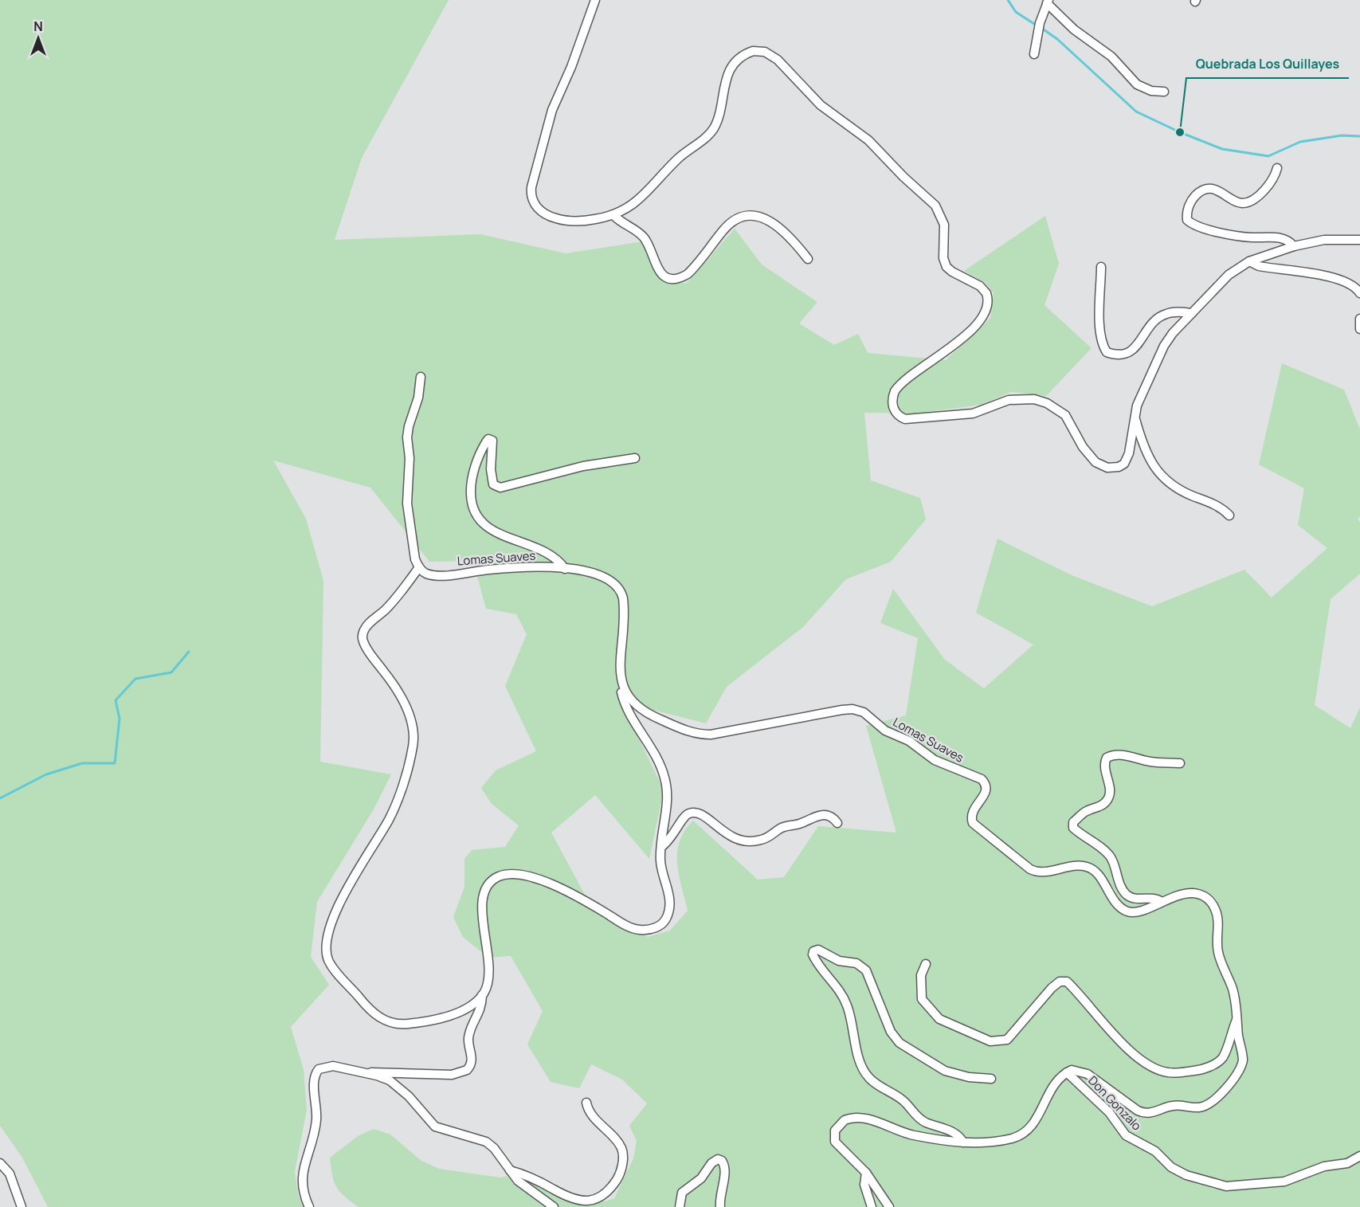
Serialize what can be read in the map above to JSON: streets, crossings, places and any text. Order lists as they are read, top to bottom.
{
  "streets": {
    "street": ["Lomas Suaves", "Don Gonzalo"]
  },
  "crossings": [
    ["Lomas Suaves", "Don Gonzalo"]
  ],
  "places": ["Quebrada Los Quillayes"],
  "north": "top"
}
